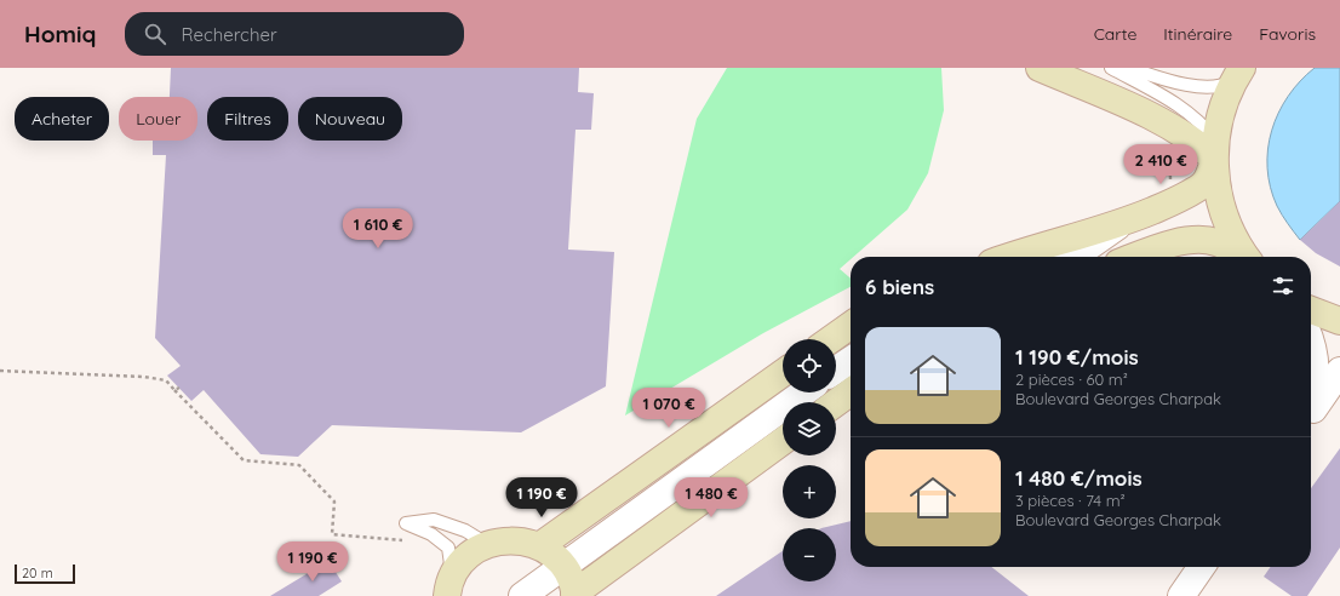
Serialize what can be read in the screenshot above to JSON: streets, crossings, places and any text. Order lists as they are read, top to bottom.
{
  "scale_bar": "20 m",
  "page": {
    "header": "Homiq",
    "search": "Rechercher",
    "nav": ["Carte", "Itinéraire", "Favoris"],
    "chip": [
      "Acheter",
      "Louer",
      "Filtres",
      "Nouveau"
    ],
    "price": [
      "2 410 €",
      "1 610 €",
      "1 070 €",
      "1 190 €",
      "1 480 €",
      "1 190 €"
    ],
    "heading": "6 biens",
    "list": [
      {
        "name": "1 190 €/mois",
        "note": "2 pièces · 60 m² · Boulevard Georges Charpak"
      },
      {
        "name": "1 480 €/mois",
        "note": "3 pièces · 74 m² · Boulevard Georges Charpak"
      }
    ],
    "map_buttons": ["+", "−"],
    "scale": "20 m"
  }
}
